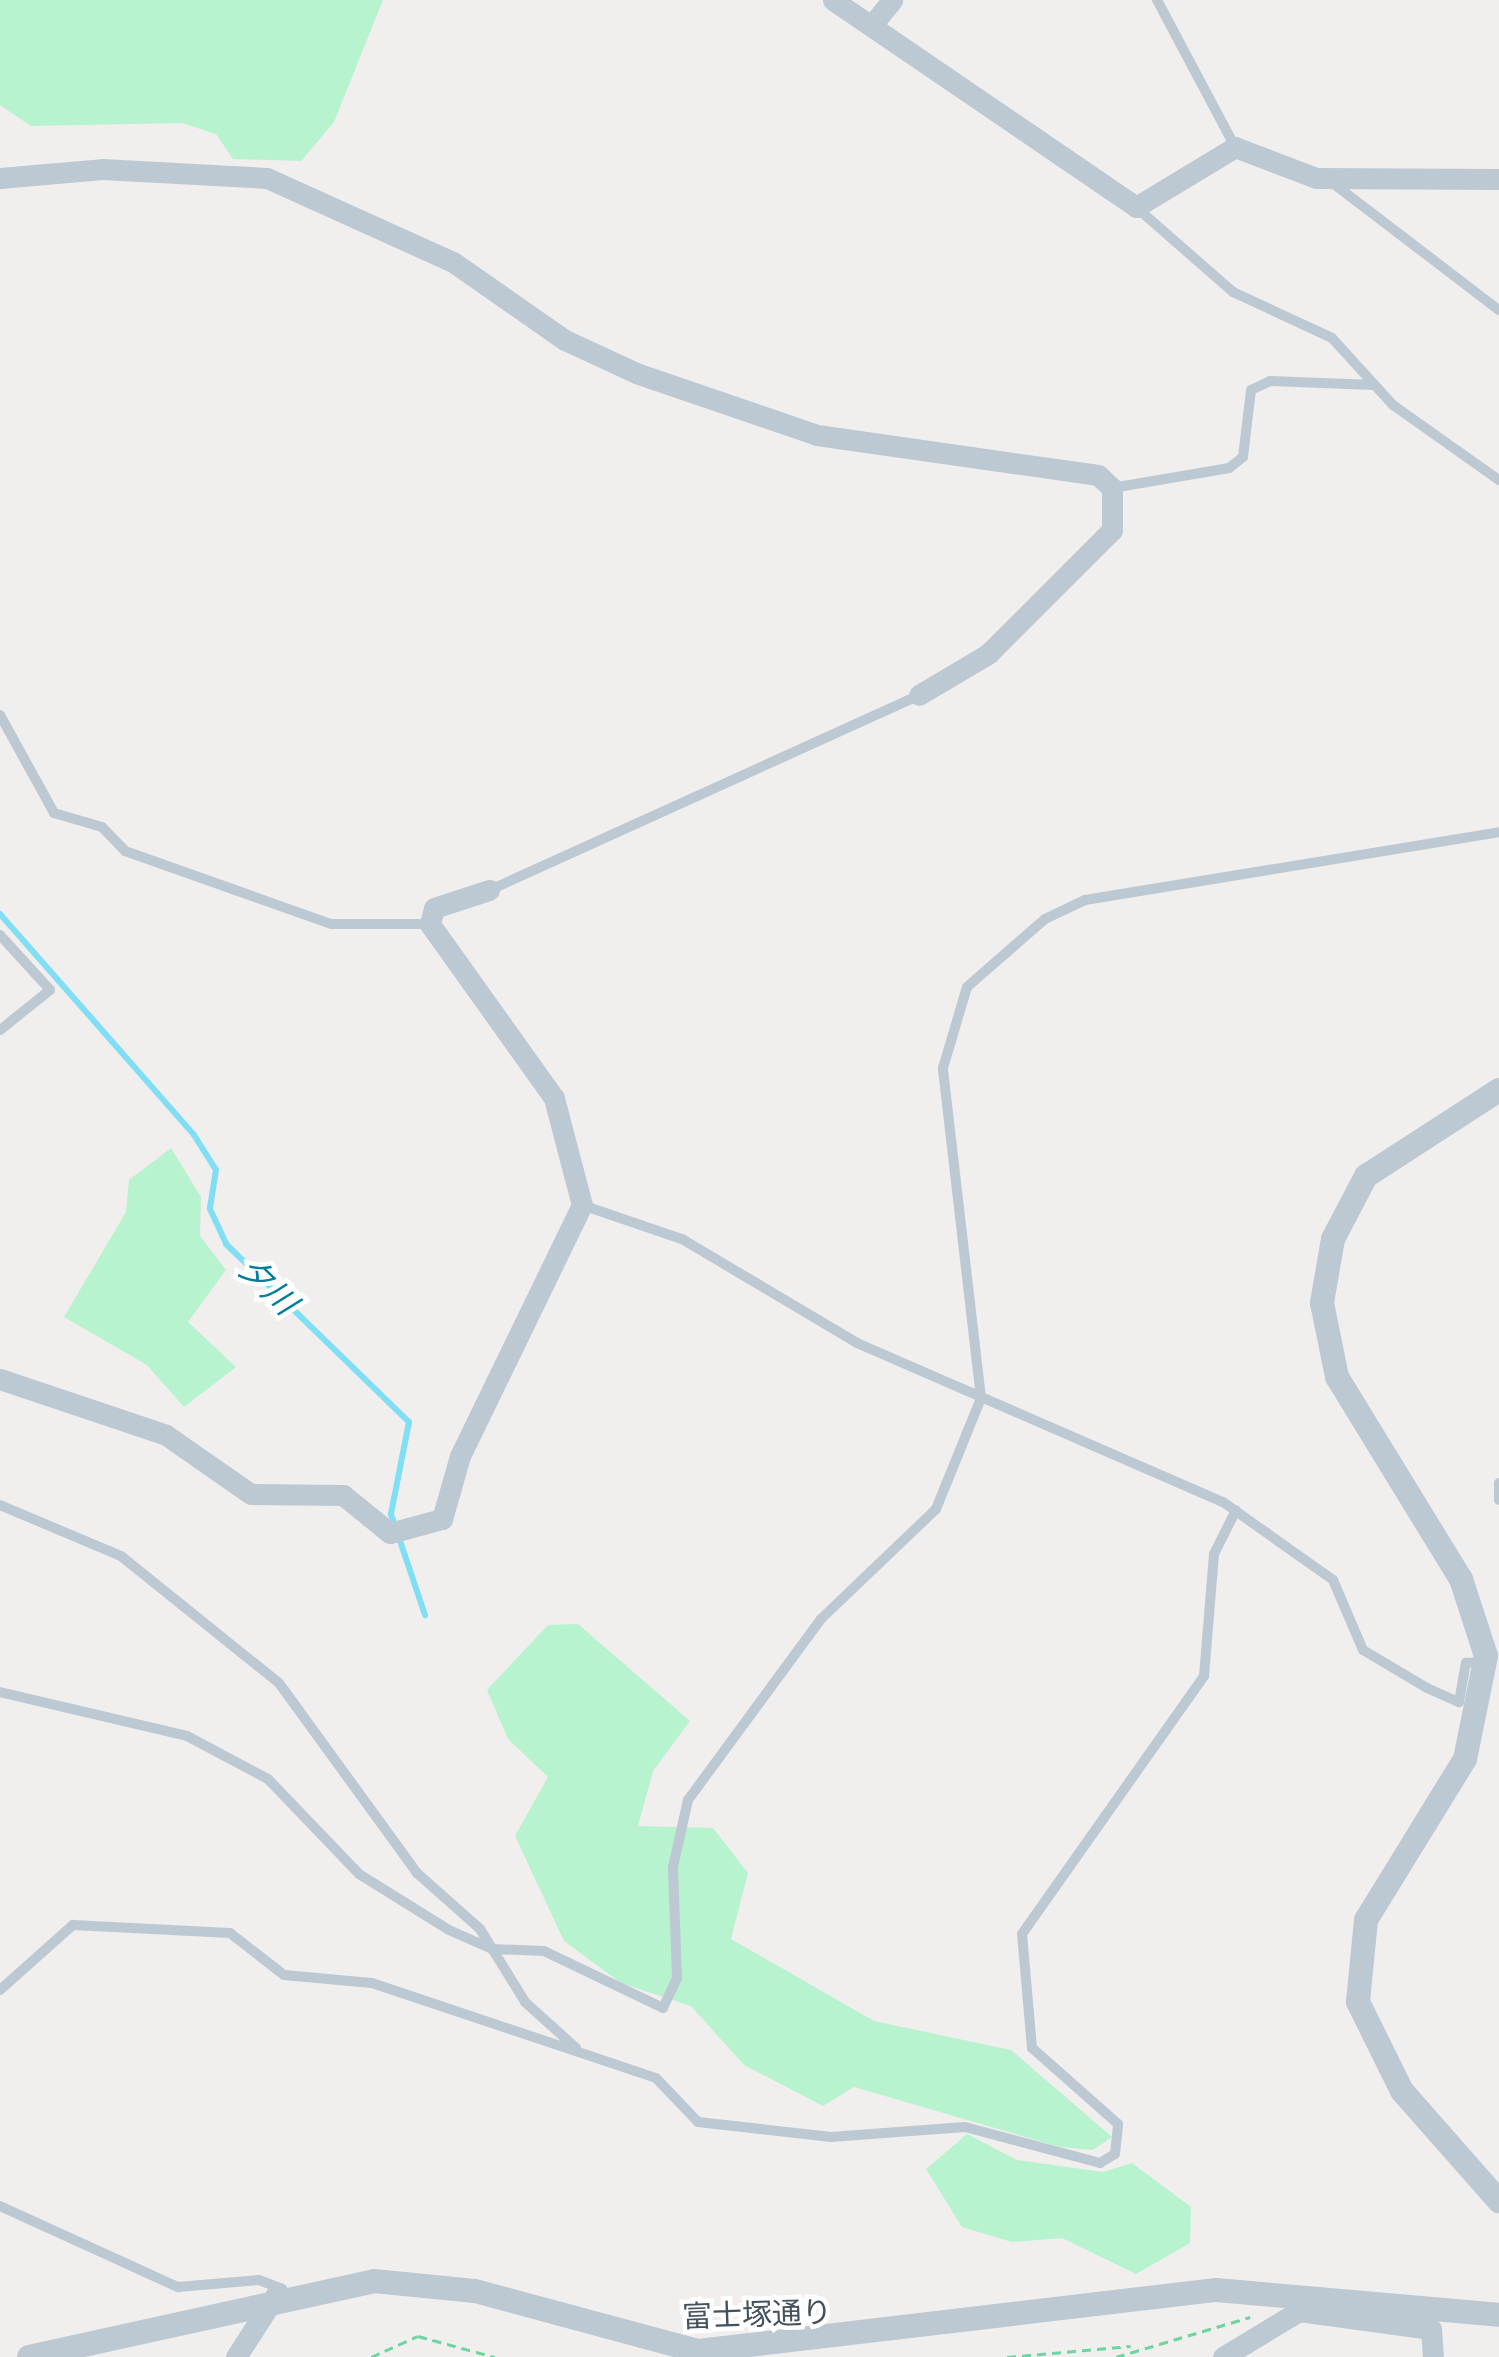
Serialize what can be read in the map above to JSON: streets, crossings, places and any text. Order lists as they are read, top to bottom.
{
  "streets": {
    "street": ["富士塚通り"]
  },
  "water": ["夕川"]
}
